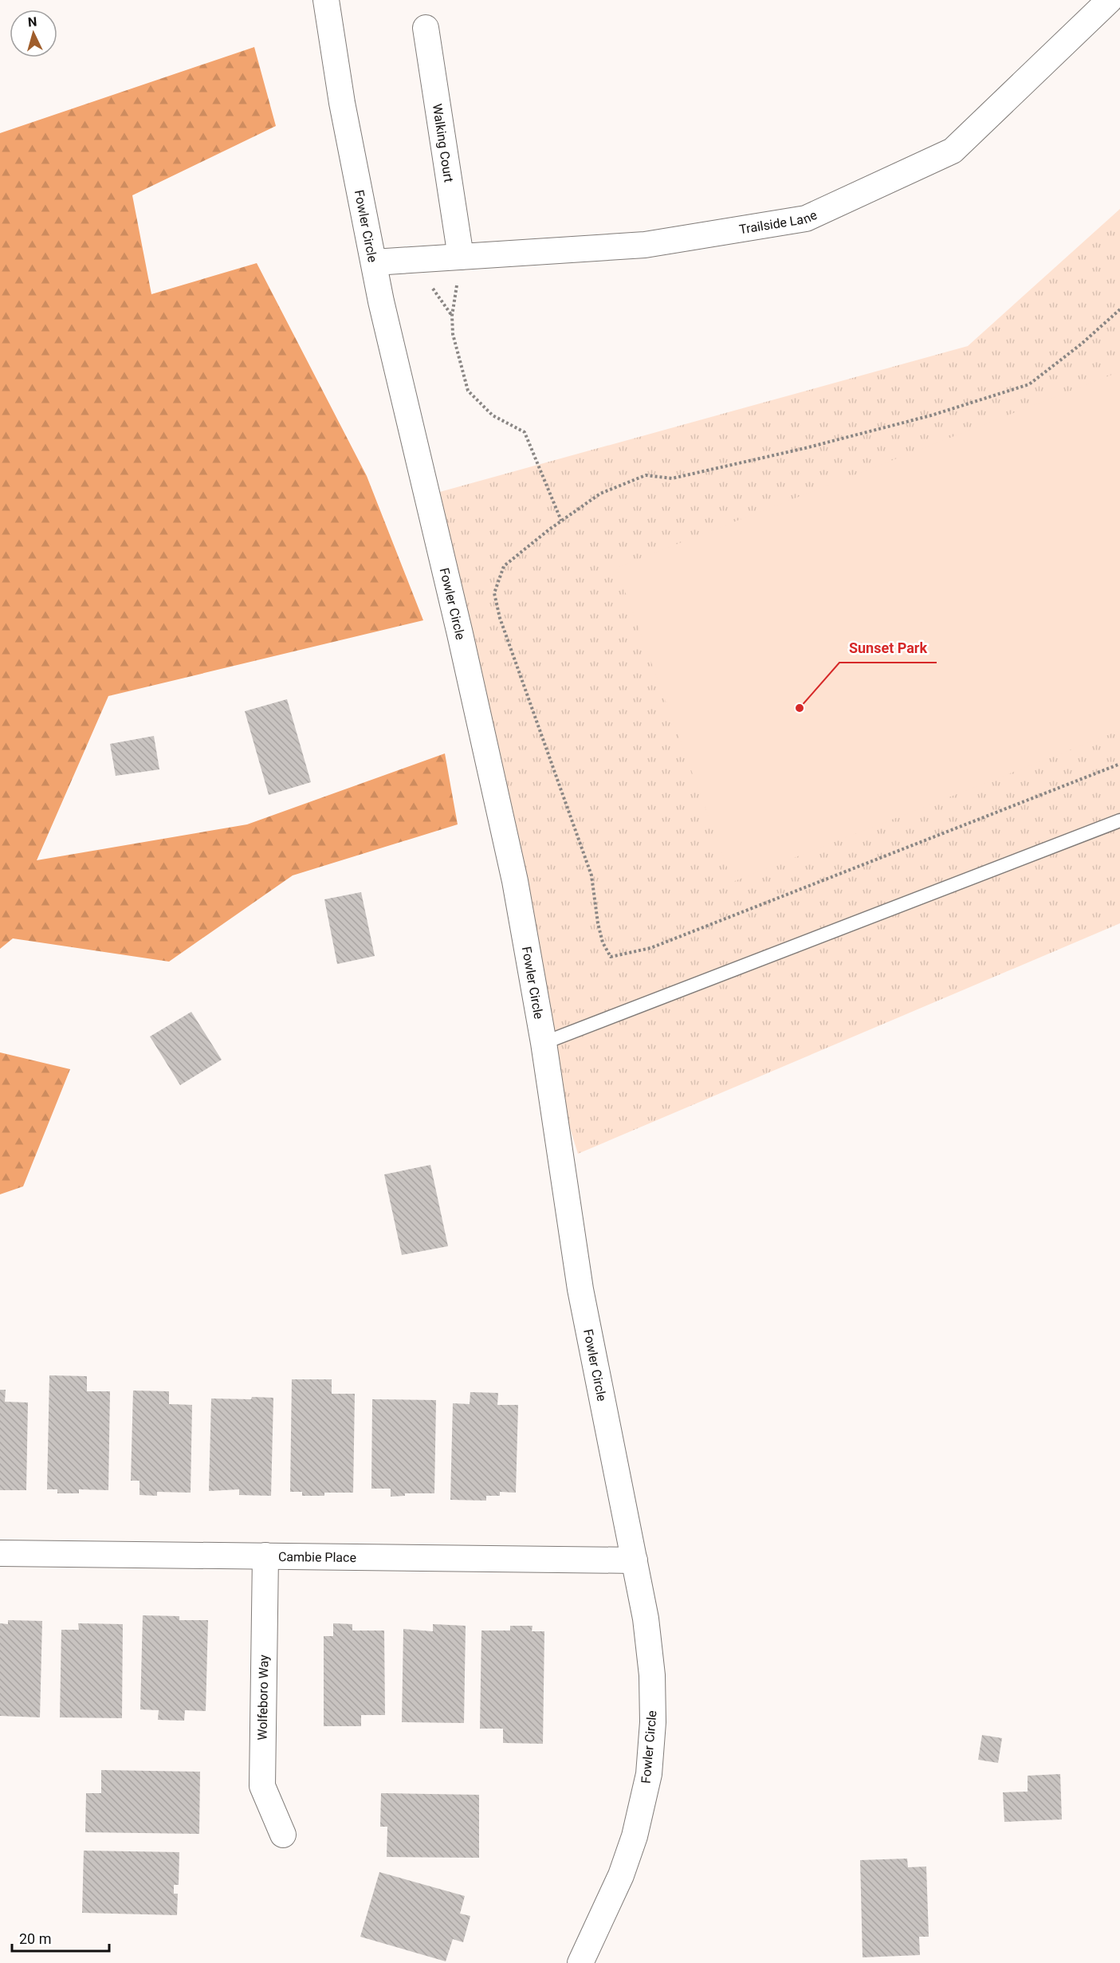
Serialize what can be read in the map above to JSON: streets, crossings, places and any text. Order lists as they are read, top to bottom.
{
  "streets": {
    "street": [
      "Walking Court",
      "Trailside Lane",
      "Fowler Circle",
      "Cambie Place",
      "Wolfeboro Way"
    ]
  },
  "crossings": [
    ["Walking Court", "Trailside Lane"],
    ["Trailside Lane", "Fowler Circle"],
    ["Fowler Circle", "Cambie Place"],
    ["Cambie Place", "Wolfeboro Way"]
  ],
  "places": ["Sunset Park"],
  "scale_bar": "20 m",
  "north": "top"
}
